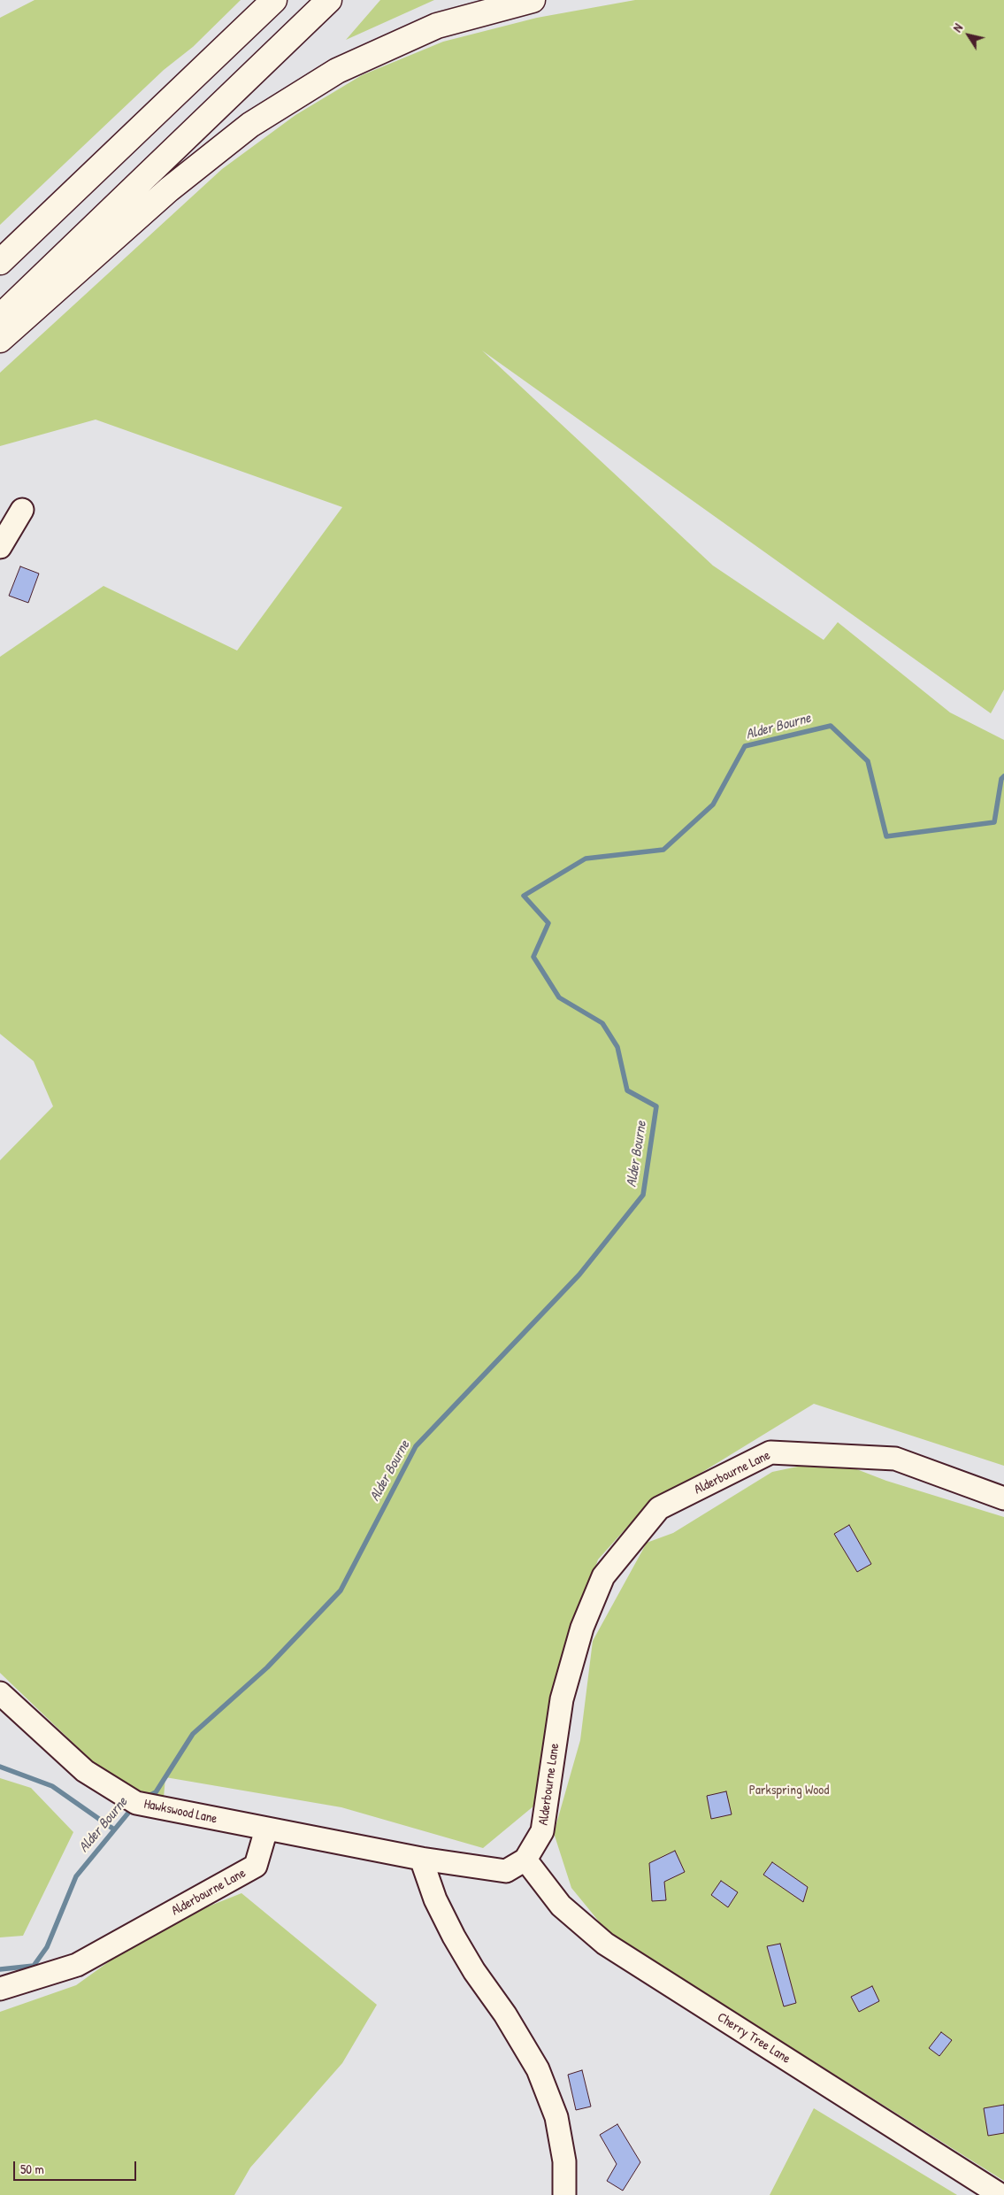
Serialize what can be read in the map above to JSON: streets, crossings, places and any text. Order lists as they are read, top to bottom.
{
  "streets": {
    "street": ["Alderbourne Lane", "Hawkswood Lane", "Cherry Tree Lane"]
  },
  "crossings": [
    ["Alderbourne Lane", "Hawkswood Lane"],
    ["Alderbourne Lane", "Cherry Tree Lane"]
  ],
  "water": ["Alder Bourne"],
  "parks": ["Parkspring Wood"],
  "scale_bar": "50 m",
  "north": "top left"
}
